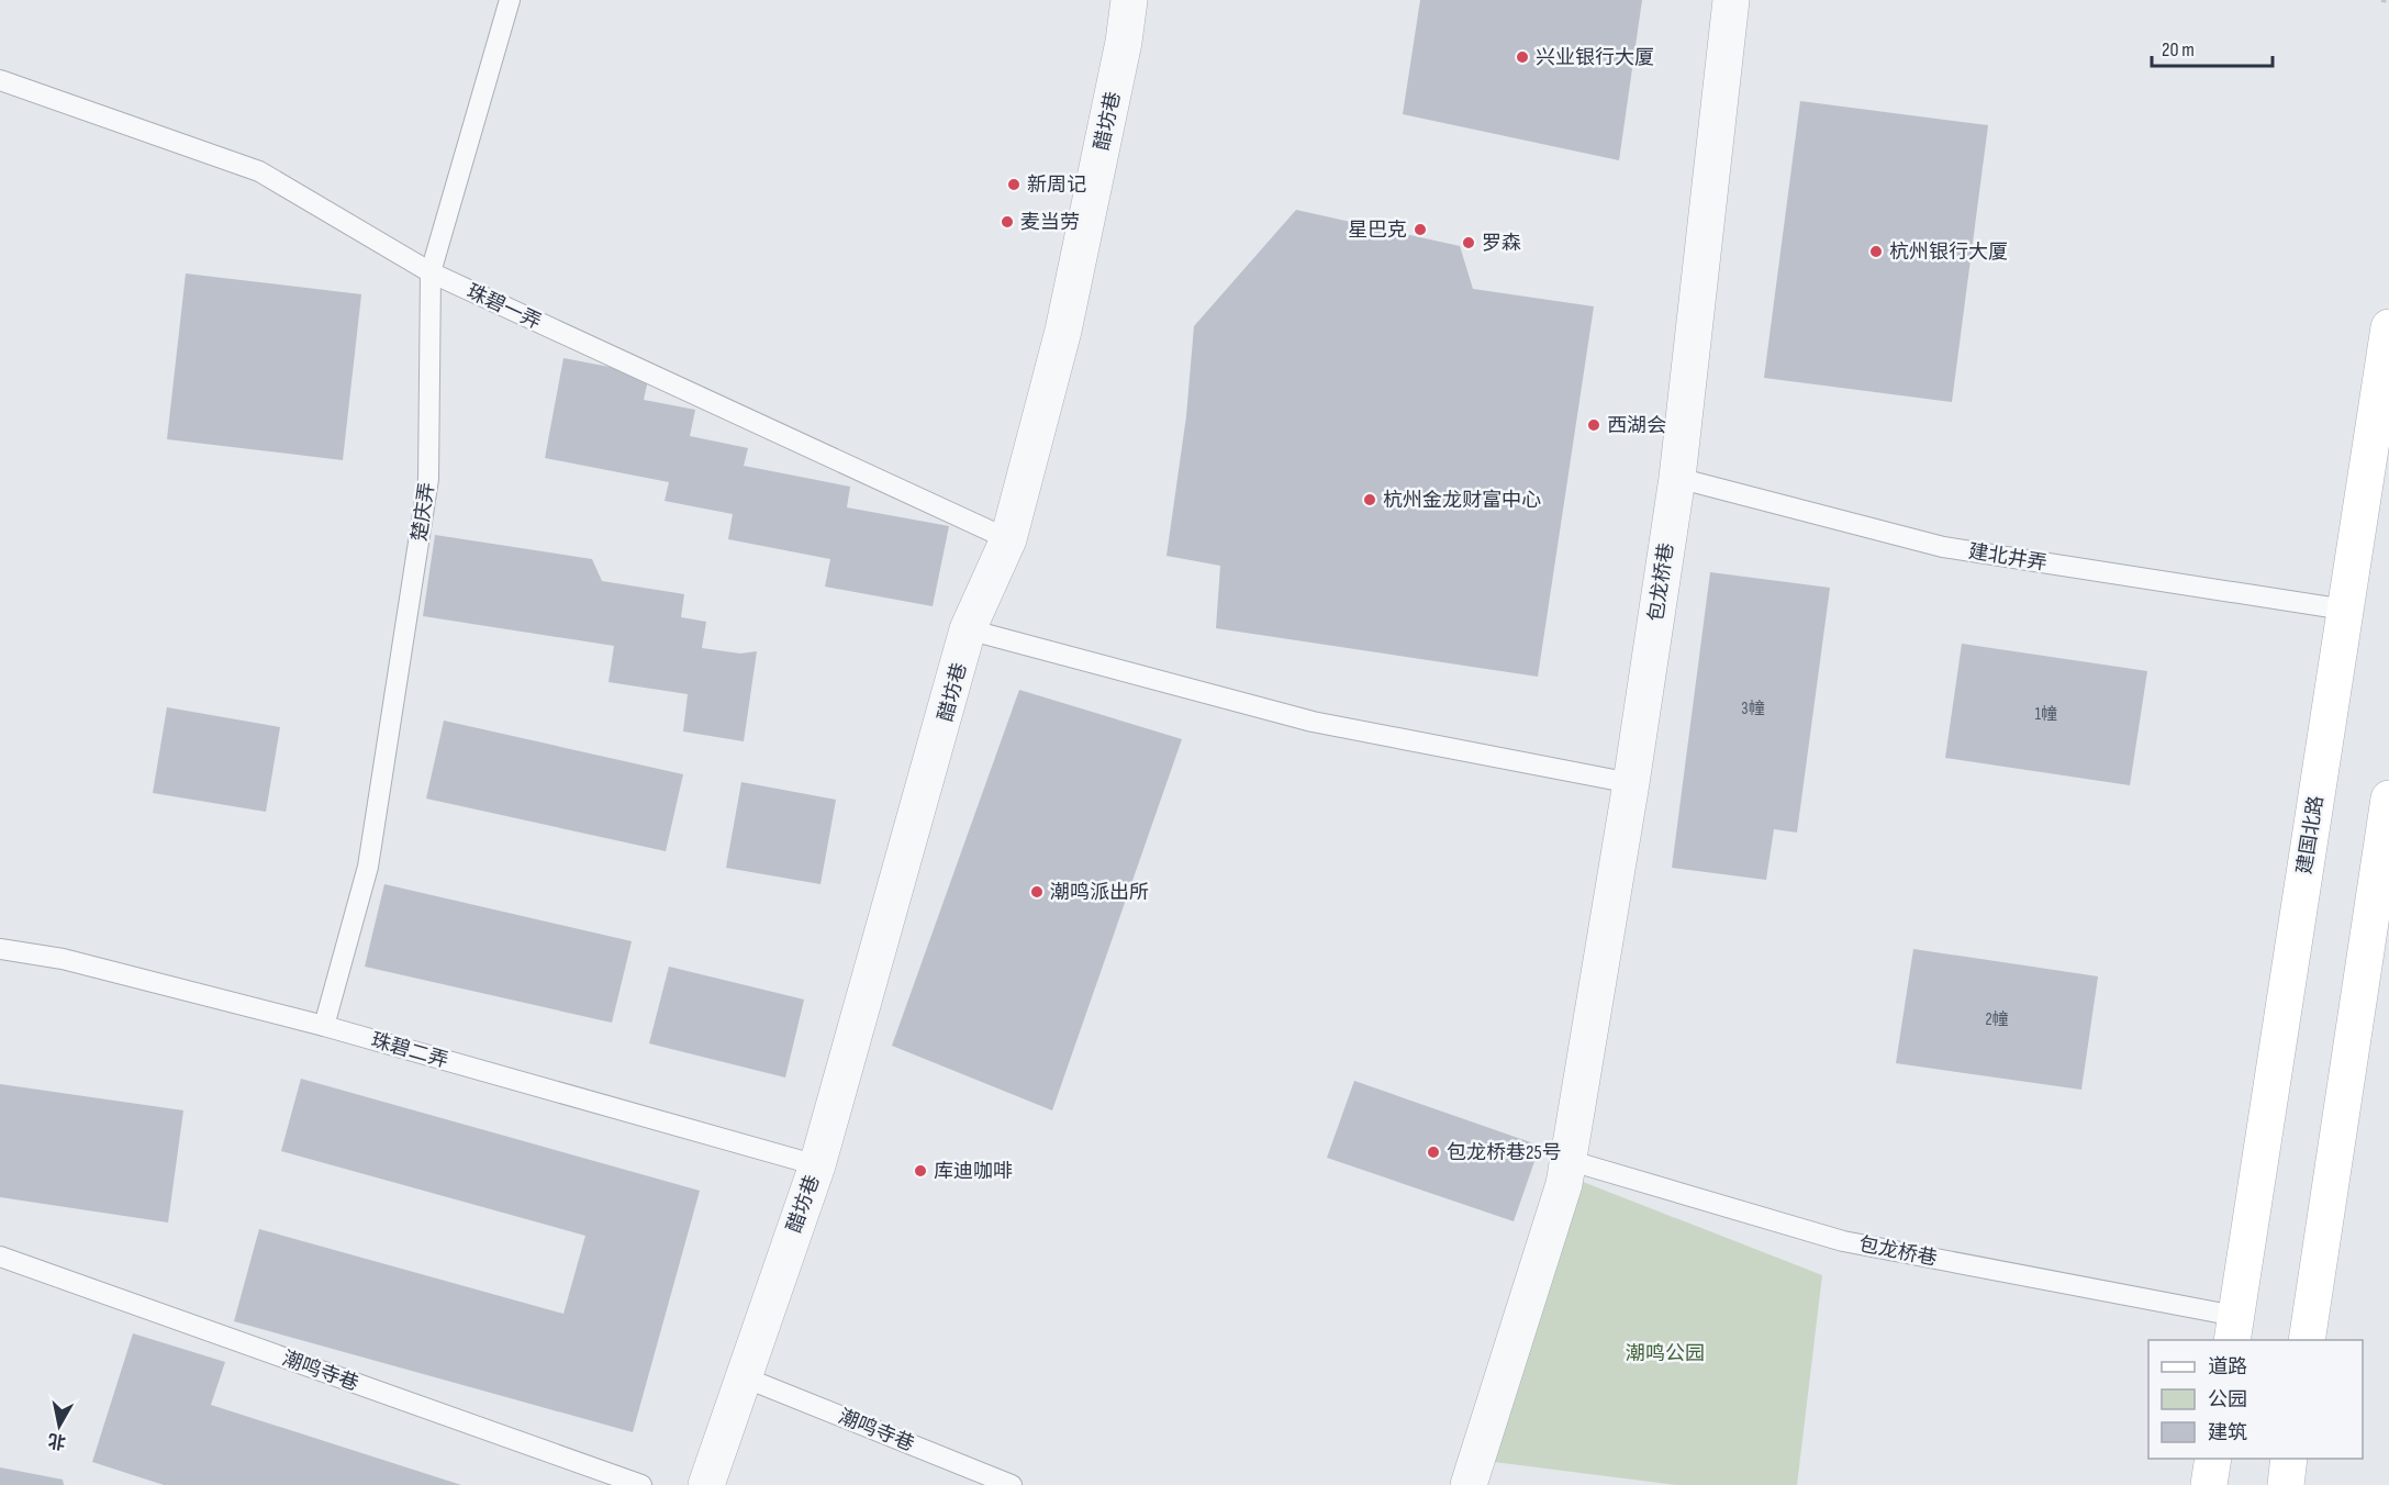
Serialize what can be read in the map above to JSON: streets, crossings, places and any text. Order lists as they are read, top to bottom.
{
  "streets": {
    "main road": ["建国北路"],
    "street": ["醋坊巷", "包龙桥巷"],
    "lane": [
      "珠碧一弄",
      "楚庆弄",
      "建北井弄",
      "珠碧二弄",
      "潮鸣寺巷"
    ]
  },
  "crossings": [
    ["醋坊巷", "珠碧一弄"],
    ["醋坊巷", "珠碧二弄"],
    ["醋坊巷", "潮鸣寺巷"],
    ["珠碧一弄", "楚庆弄"],
    ["楚庆弄", "珠碧二弄"],
    ["建北井弄", "包龙桥巷"],
    ["建北井弄", "建国北路"],
    ["包龙桥巷", "建国北路"]
  ],
  "parks": ["潮鸣公园"],
  "places": [
    "兴业银行大厦",
    "新周记",
    "麦当劳",
    "星巴克",
    "罗森",
    "杭州银行大厦",
    "西湖会",
    "杭州金龙财富中心",
    "潮鸣派出所",
    "包龙桥巷25号",
    "库迪咖啡"
  ],
  "house_numbers": ["3幢", "1幢", "2幢"],
  "legend": ["道路", "公园", "建筑"],
  "scale_bar": "20 m",
  "north": "bottom"
}
